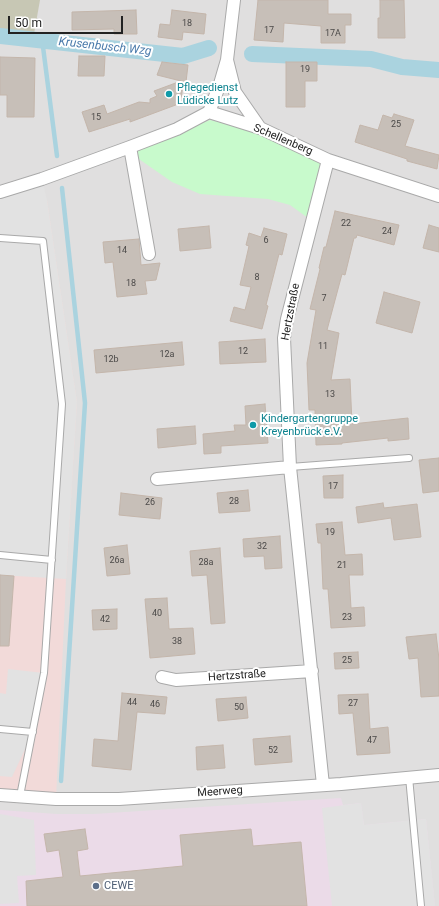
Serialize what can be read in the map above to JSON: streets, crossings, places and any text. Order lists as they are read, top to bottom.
{
  "streets": {
    "street": ["Schellenberg", "Hertzstraße", "Meerweg"]
  },
  "crossings": [
    ["Schellenberg", "Hertzstraße"],
    ["Hertzstraße", "Meerweg"]
  ],
  "water": ["Krusenbusch Wzg"],
  "places": ["Pflegedienst Lüdicke Lutz", "Kindergartengruppe Kreyenbrück e.V.", "CEWE"],
  "house_numbers": [
    "18",
    "17",
    "17A",
    "19",
    "15",
    "25",
    "22",
    "24",
    "6",
    "14",
    "8",
    "18",
    "7",
    "11",
    "12",
    "12a",
    "12b",
    "13",
    "17",
    "28",
    "26",
    "19",
    "32",
    "26a",
    "28a",
    "21",
    "40",
    "23",
    "42",
    "38",
    "25",
    "44",
    "27",
    "46",
    "50",
    "47",
    "52"
  ],
  "scale_bar": "50 m"
}
